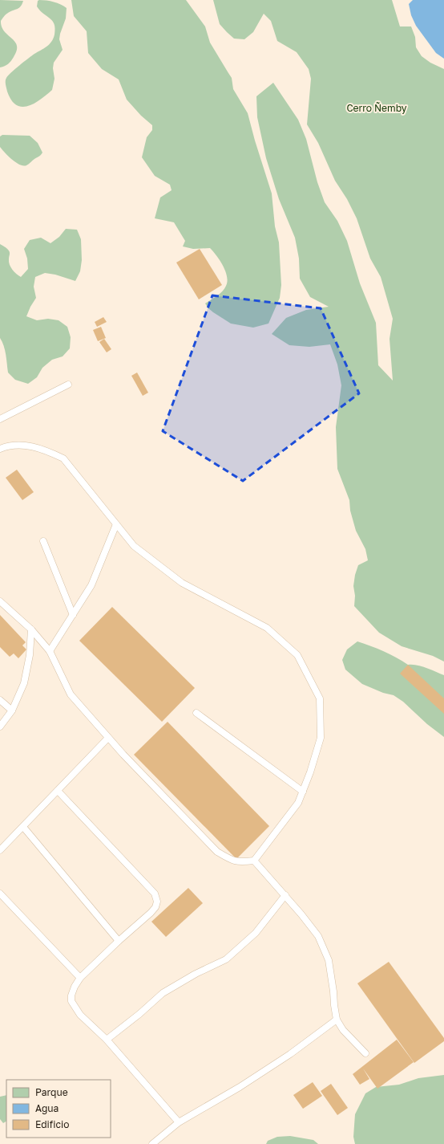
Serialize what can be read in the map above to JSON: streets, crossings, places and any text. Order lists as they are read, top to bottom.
{
  "parks": ["Cerro Ñemby"],
  "legend": ["Parque", "Agua", "Edificio"]
}
